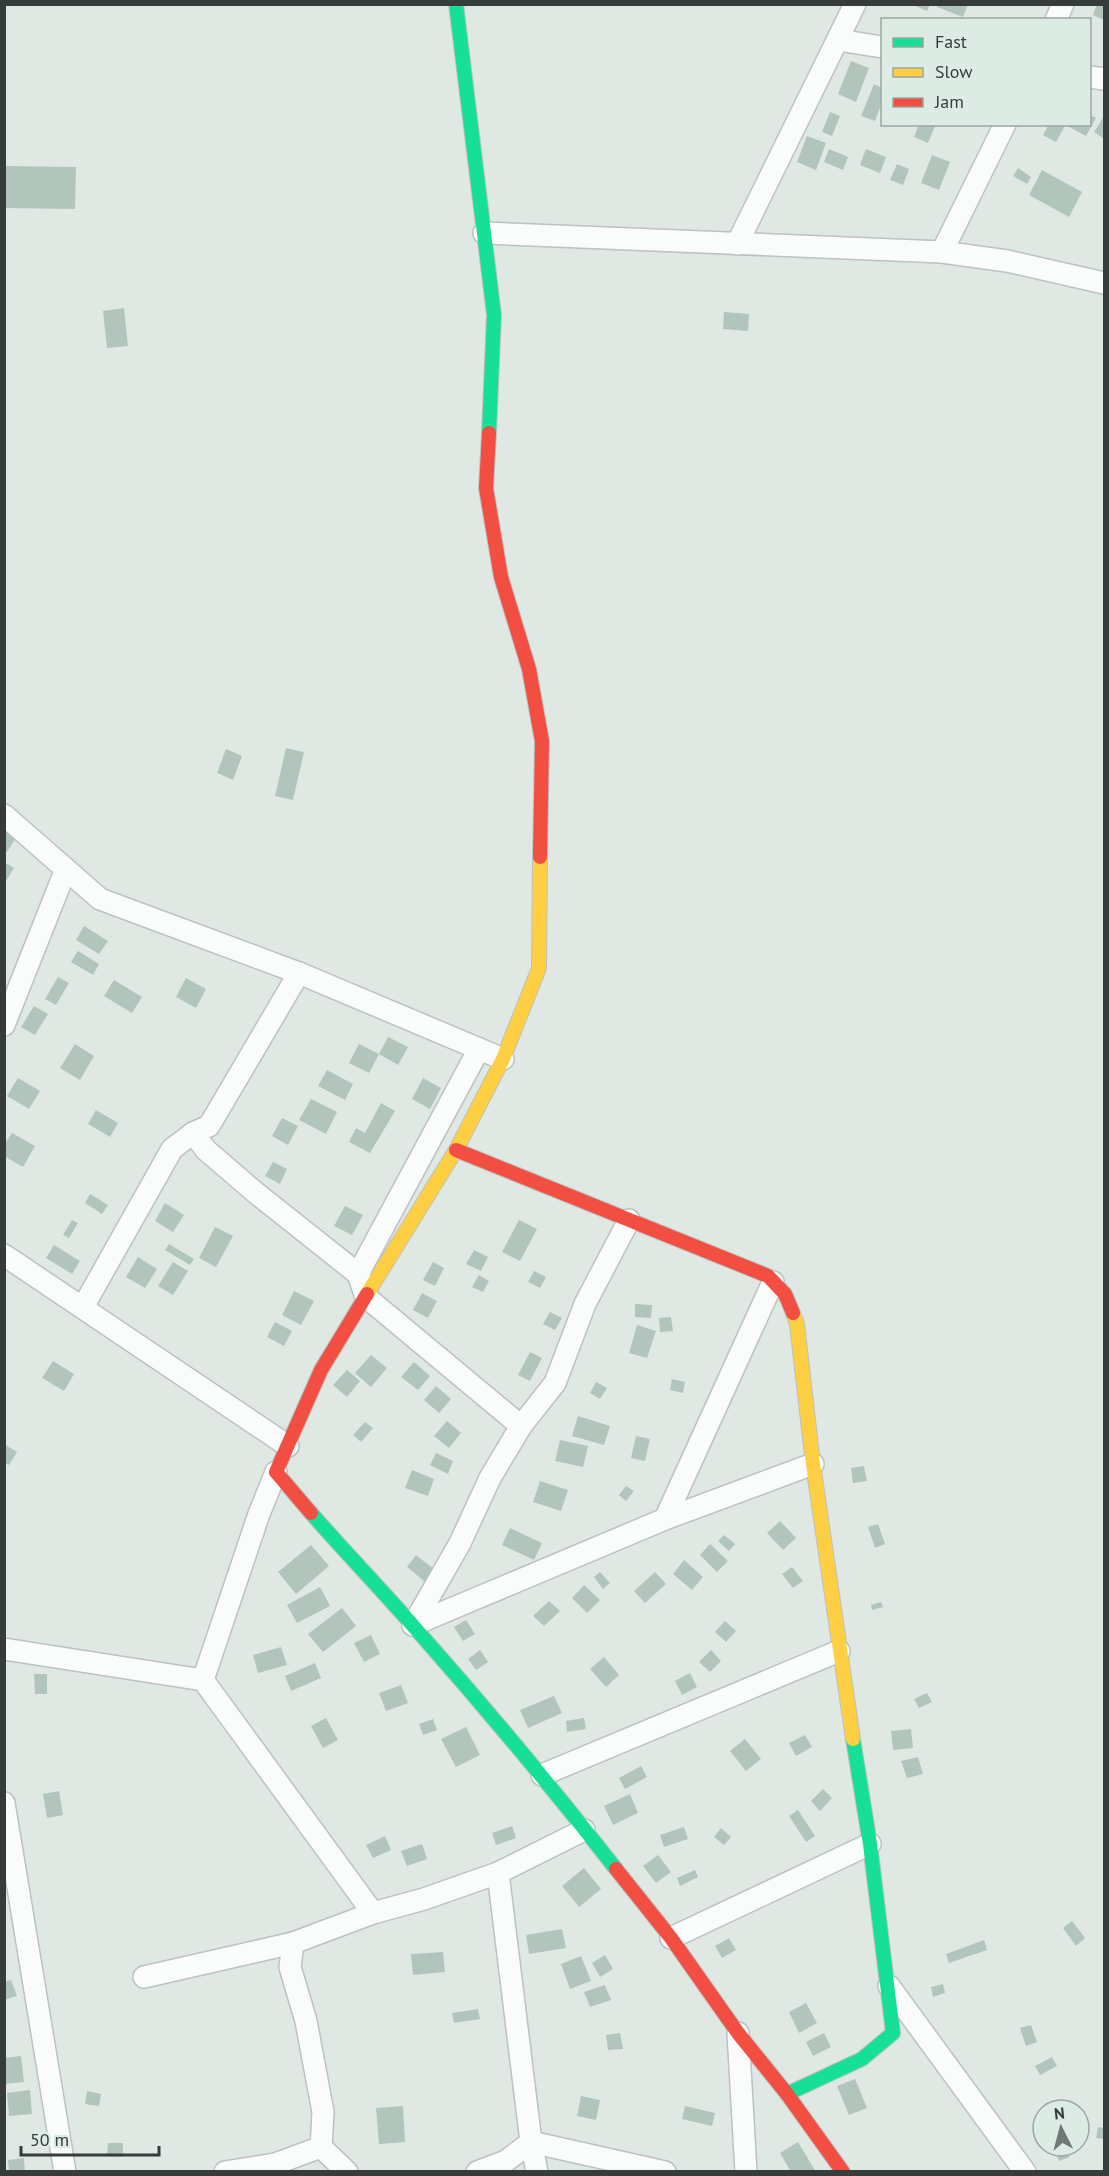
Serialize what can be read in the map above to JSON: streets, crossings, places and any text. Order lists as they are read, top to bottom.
{
  "legend": ["Fast", "Slow", "Jam"],
  "scale_bar": "50 m",
  "north": "top"
}
